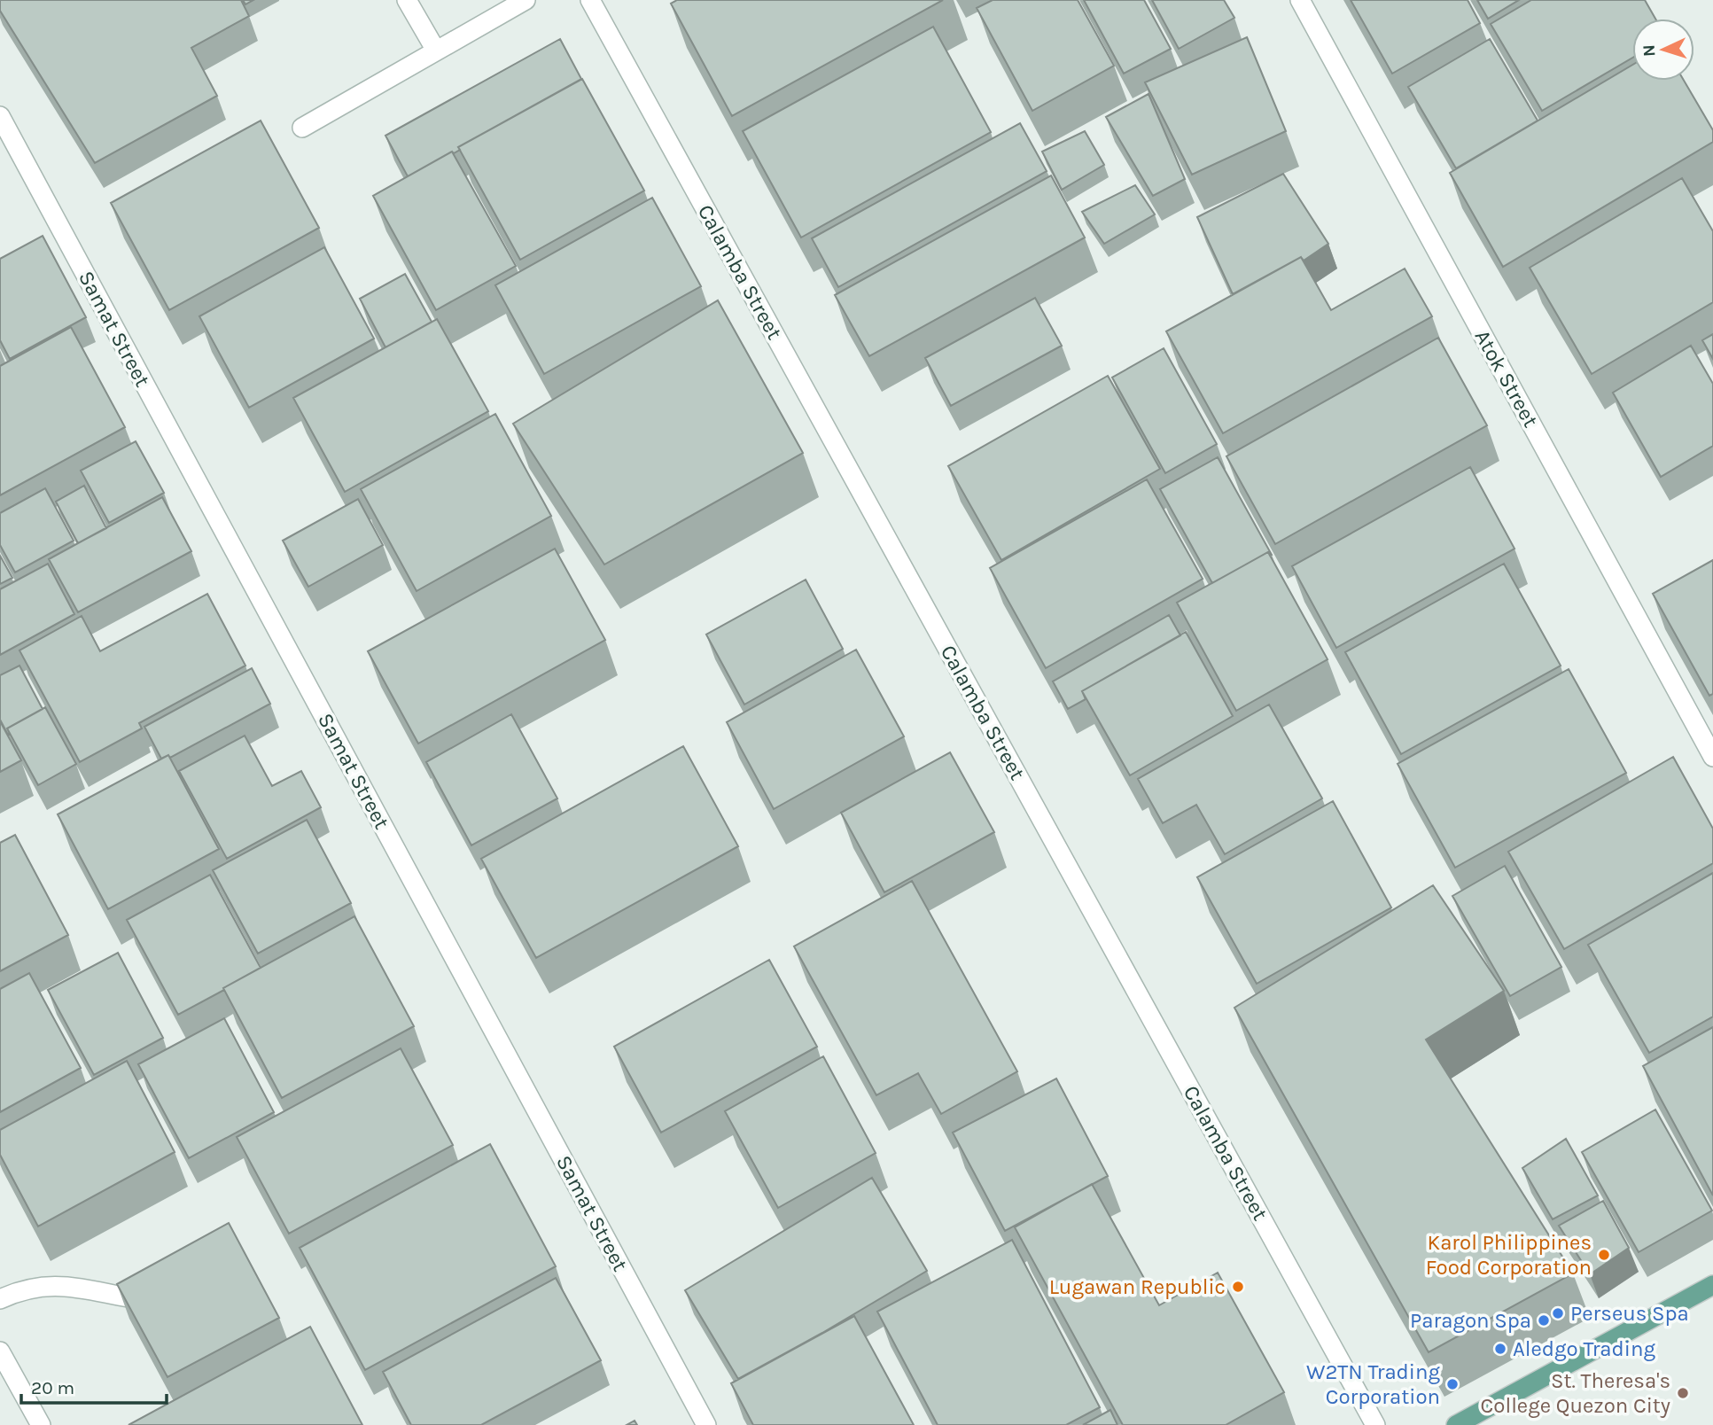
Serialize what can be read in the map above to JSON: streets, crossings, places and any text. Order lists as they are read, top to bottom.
{
  "streets": {
    "street": ["Calamba Street", "Samat Street", "Atok Street"]
  },
  "places": [
    "Karol Philippines Food Corporation",
    "Lugawan Republic",
    "Perseus Spa",
    "Paragon Spa",
    "Aledgo Trading",
    "W2TN Trading Corporation",
    "St. Theresa's College Quezon City"
  ],
  "scale_bar": "20 m",
  "north": "left"
}
